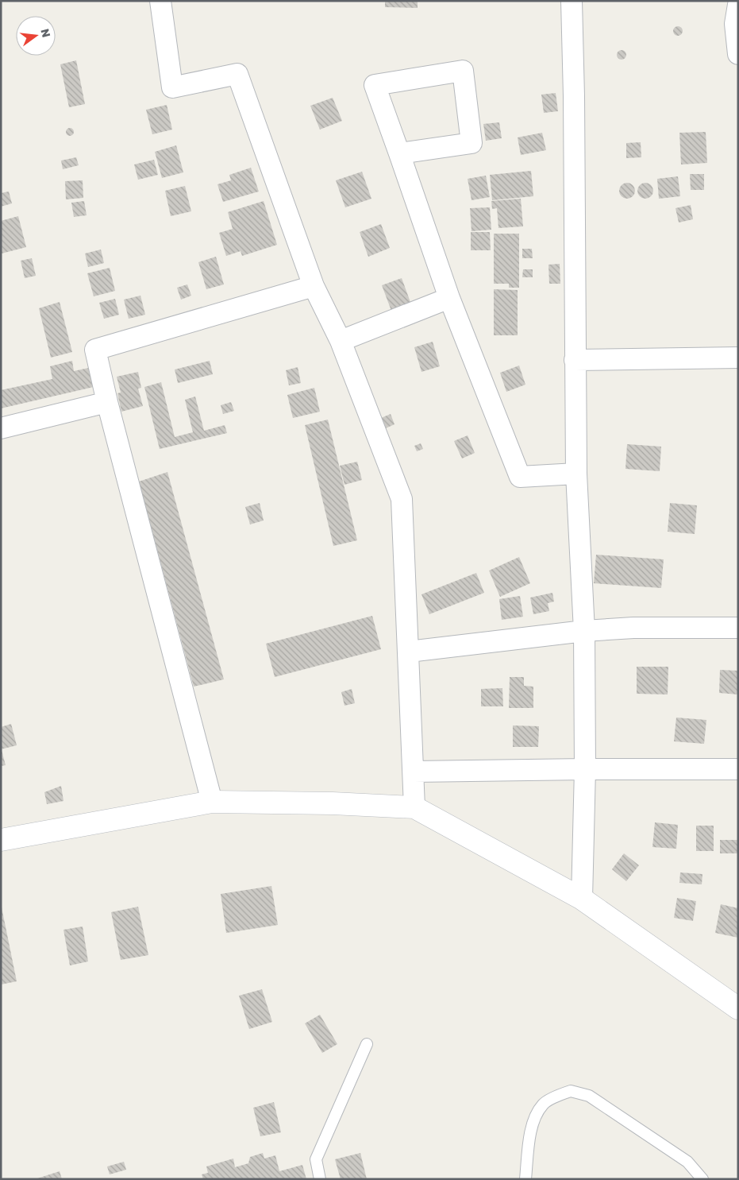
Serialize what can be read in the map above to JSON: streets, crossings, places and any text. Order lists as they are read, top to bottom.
{
  "north": "right"
}
